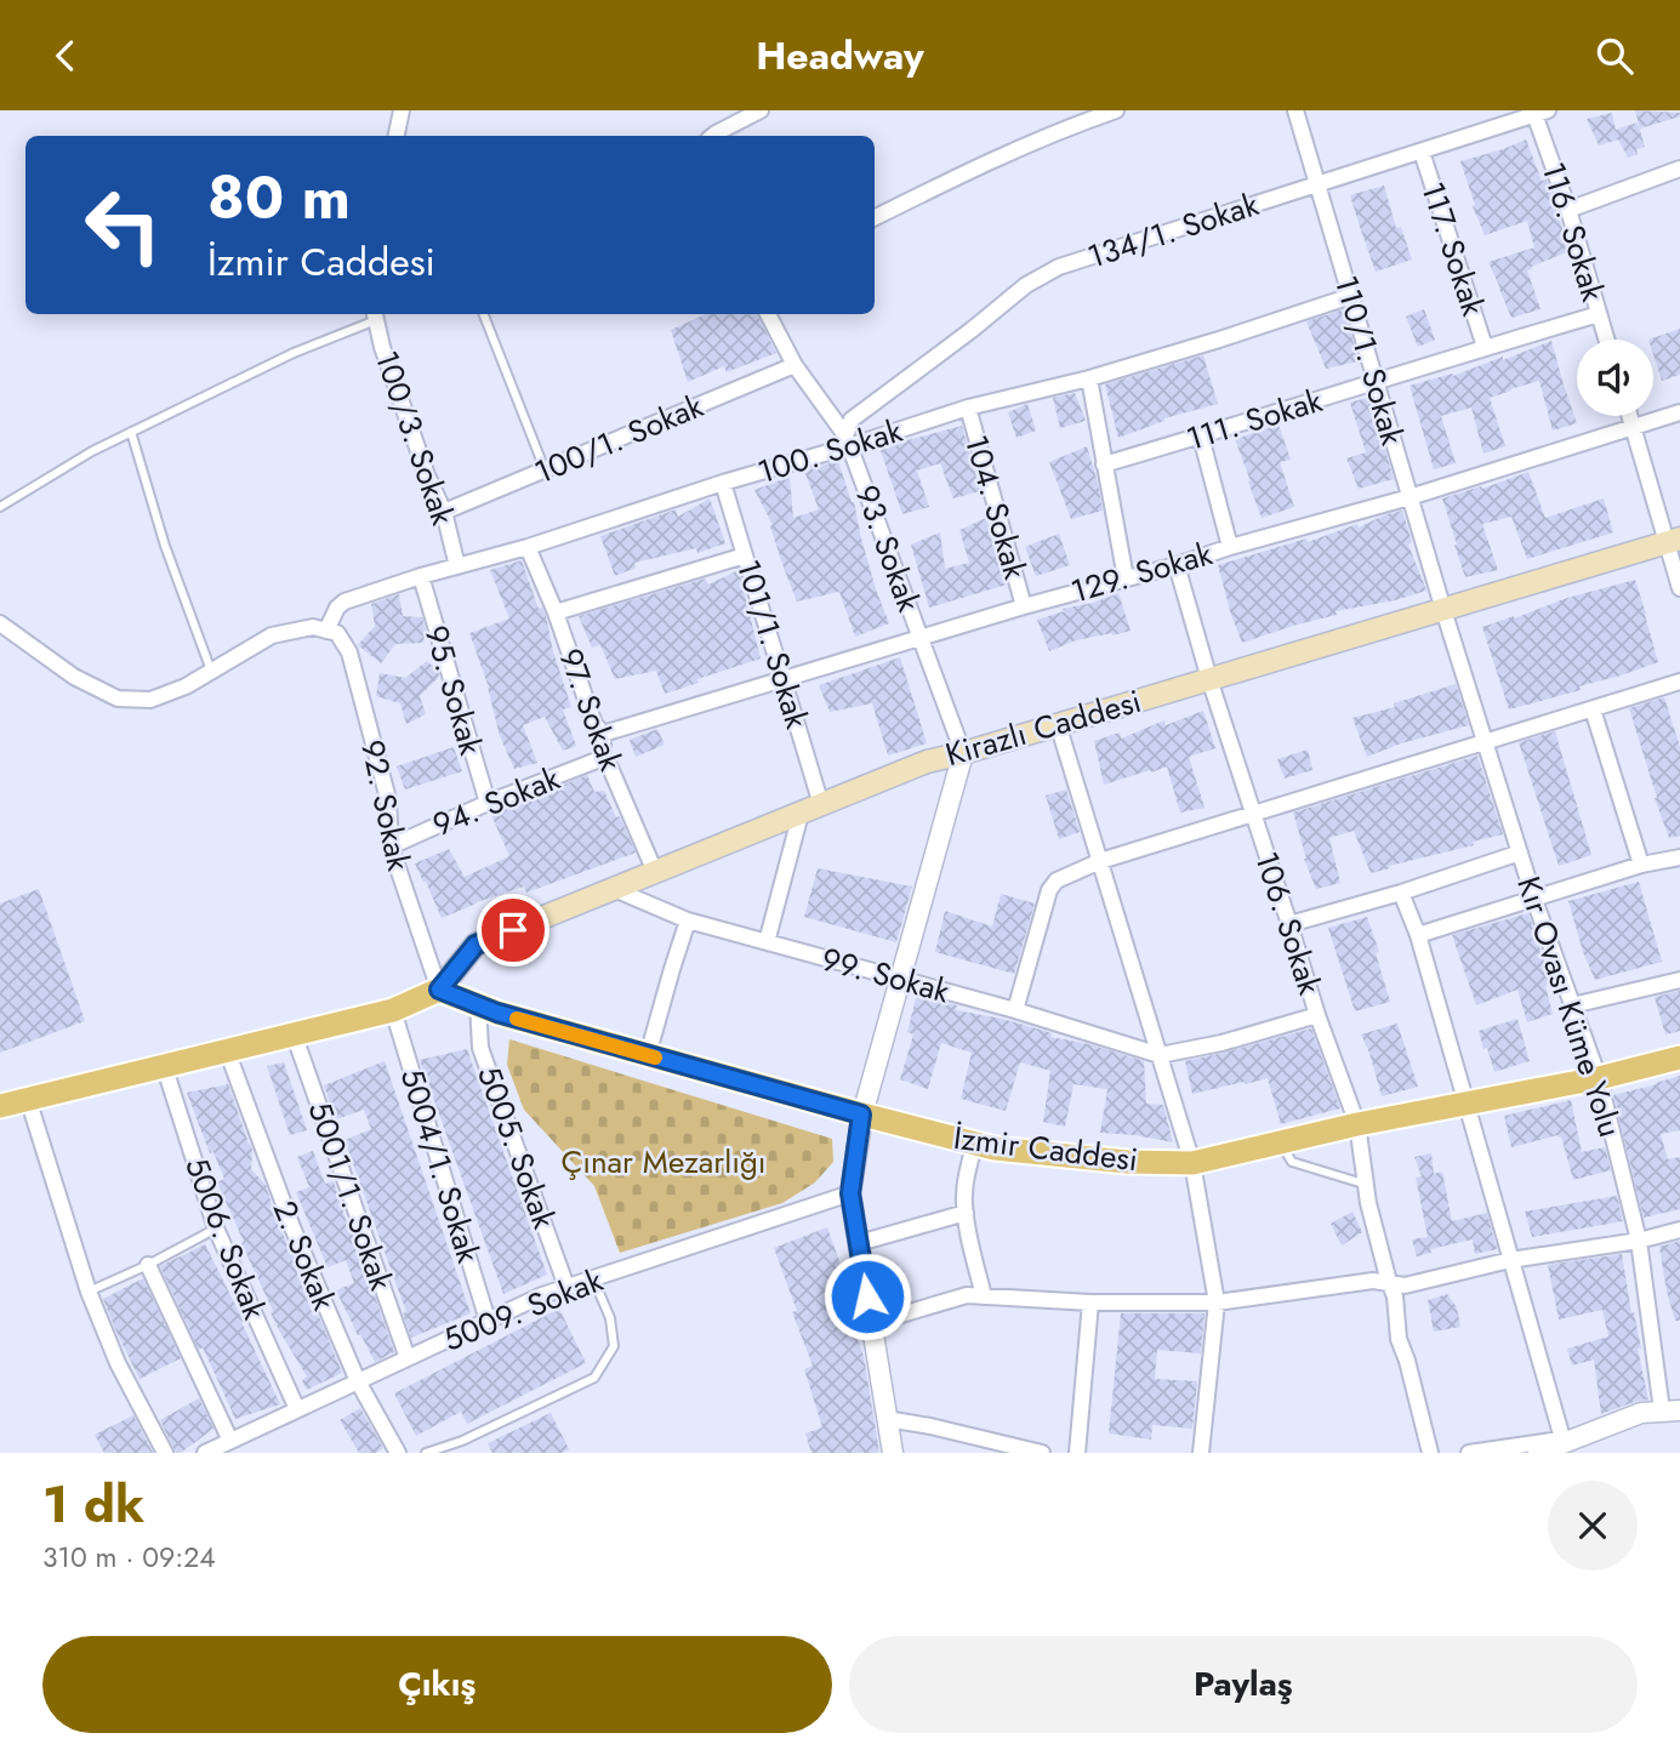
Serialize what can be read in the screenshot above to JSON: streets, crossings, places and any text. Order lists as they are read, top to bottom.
{
  "streets": {
    "main road": ["Kirazlı Caddesi", "İzmir Caddesi"],
    "street": [
      "134/1. Sokak",
      "116. Sokak",
      "117. Sokak",
      "110/1. Sokak",
      "111. Sokak",
      "100/3. Sokak",
      "100/1. Sokak",
      "100. Sokak",
      "104. Sokak",
      "93. Sokak",
      "129. Sokak",
      "101/1. Sokak",
      "95. Sokak",
      "97. Sokak",
      "94. Sokak",
      "92. Sokak",
      "106. Sokak",
      "99. Sokak",
      "Kır Ovası Küme Yolu",
      "5005. Sokak",
      "5004/1. Sokak",
      "5001/1. Sokak",
      "5006. Sokak",
      "2. Sokak",
      "5009. Sokak"
    ]
  },
  "crossings": [
    ["134/1. Sokak", "116. Sokak"],
    ["134/1. Sokak", "117. Sokak"],
    ["134/1. Sokak", "110/1. Sokak"],
    ["134/1. Sokak", "100. Sokak"],
    ["134/1. Sokak", "93. Sokak"],
    ["116. Sokak", "111. Sokak"],
    ["117. Sokak", "111. Sokak"],
    ["110/1. Sokak", "111. Sokak"],
    ["110/1. Sokak", "100. Sokak"],
    ["110/1. Sokak", "129. Sokak"],
    ["110/1. Sokak", "Kirazlı Caddesi"],
    ["110/1. Sokak", "Kır Ovası Küme Yolu"],
    ["100/3. Sokak", "100/1. Sokak"],
    ["100/3. Sokak", "100. Sokak"],
    ["100/1. Sokak", "93. Sokak"],
    ["100. Sokak", "104. Sokak"],
    ["100. Sokak", "93. Sokak"],
    ["100. Sokak", "101/1. Sokak"],
    ["100. Sokak", "95. Sokak"],
    ["100. Sokak", "97. Sokak"],
    ["100. Sokak", "92. Sokak"],
    ["104. Sokak", "129. Sokak"],
    ["93. Sokak", "129. Sokak"],
    ["93. Sokak", "Kirazlı Caddesi"],
    ["129. Sokak", "101/1. Sokak"],
    ["129. Sokak", "97. Sokak"],
    ["129. Sokak", "106. Sokak"],
    ["101/1. Sokak", "Kirazlı Caddesi"],
    ["95. Sokak", "94. Sokak"],
    ["97. Sokak", "Kirazlı Caddesi"],
    ["97. Sokak", "94. Sokak"],
    ["Kirazlı Caddesi", "92. Sokak"],
    ["Kirazlı Caddesi", "106. Sokak"],
    ["Kirazlı Caddesi", "99. Sokak"],
    ["Kirazlı Caddesi", "Kır Ovası Küme Yolu"],
    ["Kirazlı Caddesi", "İzmir Caddesi"],
    ["94. Sokak", "92. Sokak"],
    ["92. Sokak", "İzmir Caddesi"],
    ["106. Sokak", "İzmir Caddesi"],
    ["Kır Ovası Küme Yolu", "İzmir Caddesi"],
    ["5005. Sokak", "İzmir Caddesi"],
    ["5005. Sokak", "5009. Sokak"],
    ["5004/1. Sokak", "5009. Sokak"],
    ["5001/1. Sokak", "5009. Sokak"],
    ["5006. Sokak", "5009. Sokak"],
    ["2. Sokak", "5009. Sokak"]
  ],
  "parks": ["Çınar Mezarlığı"],
  "page": {
    "header": "Headway",
    "turn": ["80 m", "İzmir Caddesi"],
    "heading": ["1 dk", "310 m · 09:24"],
    "buttons": ["Çıkış", "Paylaş"]
  }
}
